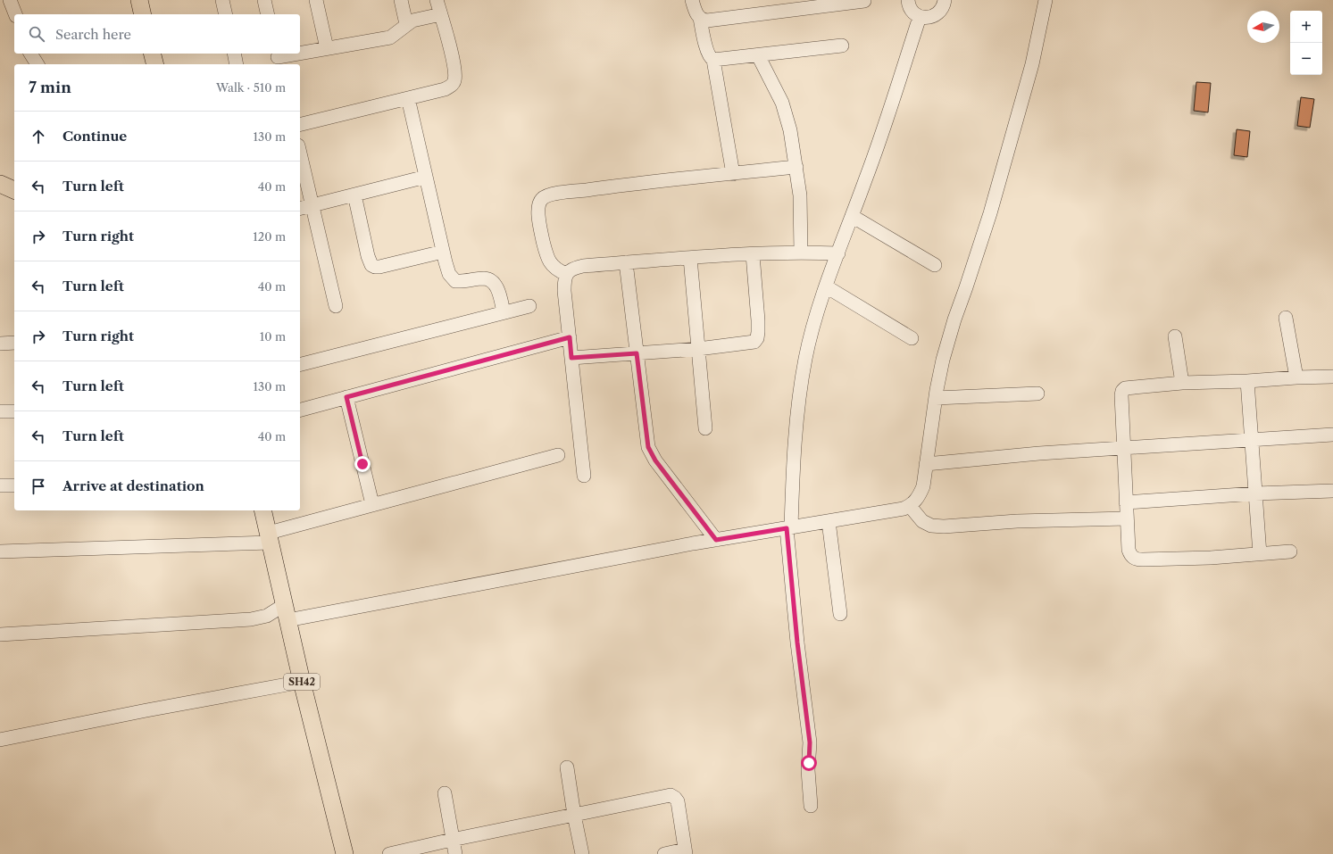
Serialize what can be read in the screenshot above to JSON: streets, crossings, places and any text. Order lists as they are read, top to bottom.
{
  "streets": {
    "main road": ["SH42"]
  },
  "north": "left",
  "page": {
    "map_buttons": ["+", "−"],
    "search": "Search here",
    "heading": ["7 min", "Walk · 510 m"],
    "list": [
      ["Continue", "130 m"],
      ["Turn left", "40 m"],
      ["Turn right", "120 m"],
      ["Turn left", "40 m"],
      ["Turn right", "10 m"],
      ["Turn left", "130 m"],
      ["Turn left", "40 m"],
      "Arrive at destination"
    ]
  }
}
